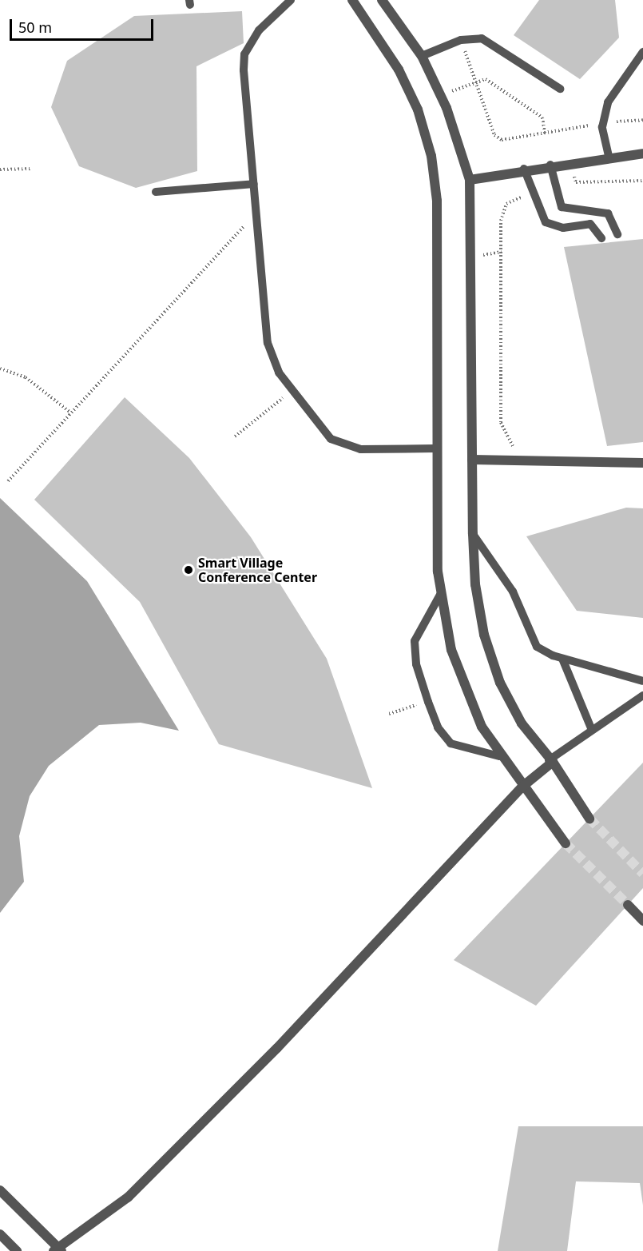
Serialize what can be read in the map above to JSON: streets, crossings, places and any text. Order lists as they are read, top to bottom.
{
  "places": ["Smart Village Conference Center"],
  "scale_bar": "50 m"
}
